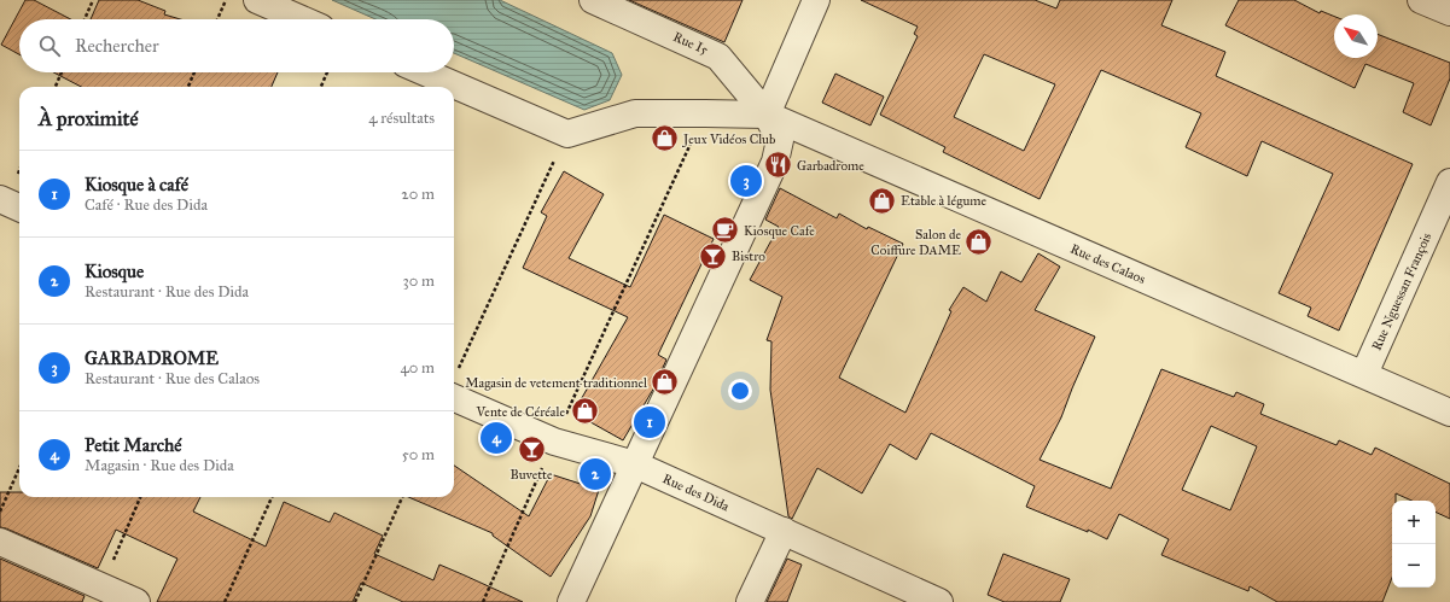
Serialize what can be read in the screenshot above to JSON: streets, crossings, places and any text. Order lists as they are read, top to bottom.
{
  "streets": {
    "street": [
      "Rue I5",
      "Rue des Calaos",
      "Rue Nguessan François",
      "Rue des Dida"
    ]
  },
  "crossings": [
    ["Rue I5", "Rue des Calaos"],
    ["Rue I5", "Rue des Dida"],
    ["Rue des Calaos", "Rue Nguessan François"]
  ],
  "places": {
    "shop": [
      "Jeux Vidéos Club",
      "Etable à légume",
      "Salon de Coiffure DAME",
      "Magasin de vetement traditionnel",
      "Vente de Céréale"
    ],
    "restaurant": ["Garbadrome"],
    "cafe": ["Kiosque Cafe"],
    "bar": ["Bistro", "Buvette"]
  },
  "north": "top left",
  "page": {
    "search": "Rechercher",
    "heading": ["À proximité", "4 résultats"],
    "list": [
      {
        "mark": "1",
        "name": "Kiosque à café",
        "note": "Café · Rue des Dida",
        "value": "20 m"
      },
      {
        "mark": "2",
        "name": "Kiosque",
        "note": "Restaurant · Rue des Dida",
        "value": "30 m"
      },
      {
        "mark": "3",
        "name": "GARBADROME",
        "note": "Restaurant · Rue des Calaos",
        "value": "40 m"
      },
      {
        "mark": "4",
        "name": "Petit Marché",
        "note": "Magasin · Rue des Dida",
        "value": "50 m"
      }
    ],
    "pins": [
      "3",
      "1",
      "4",
      "2"
    ],
    "map_buttons": ["+", "−"]
  }
}
